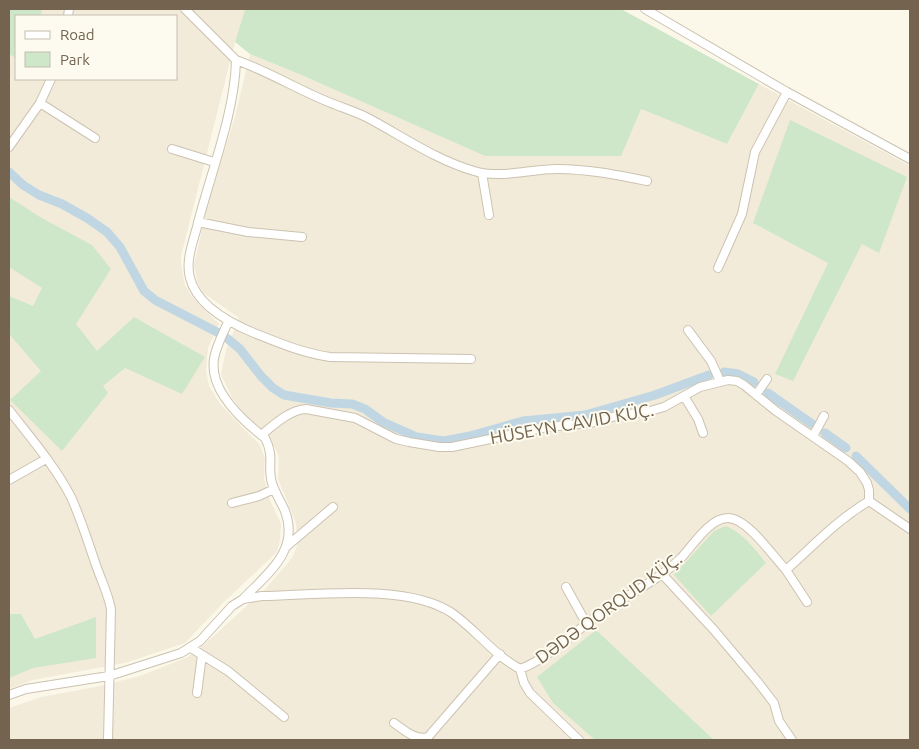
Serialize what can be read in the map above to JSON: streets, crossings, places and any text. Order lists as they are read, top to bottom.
{
  "streets": {
    "street": ["HÜSEYN CAVID KÜÇ.", "DƏDƏ QORQUD KÜÇ."]
  },
  "legend": ["Road", "Park"]
}
